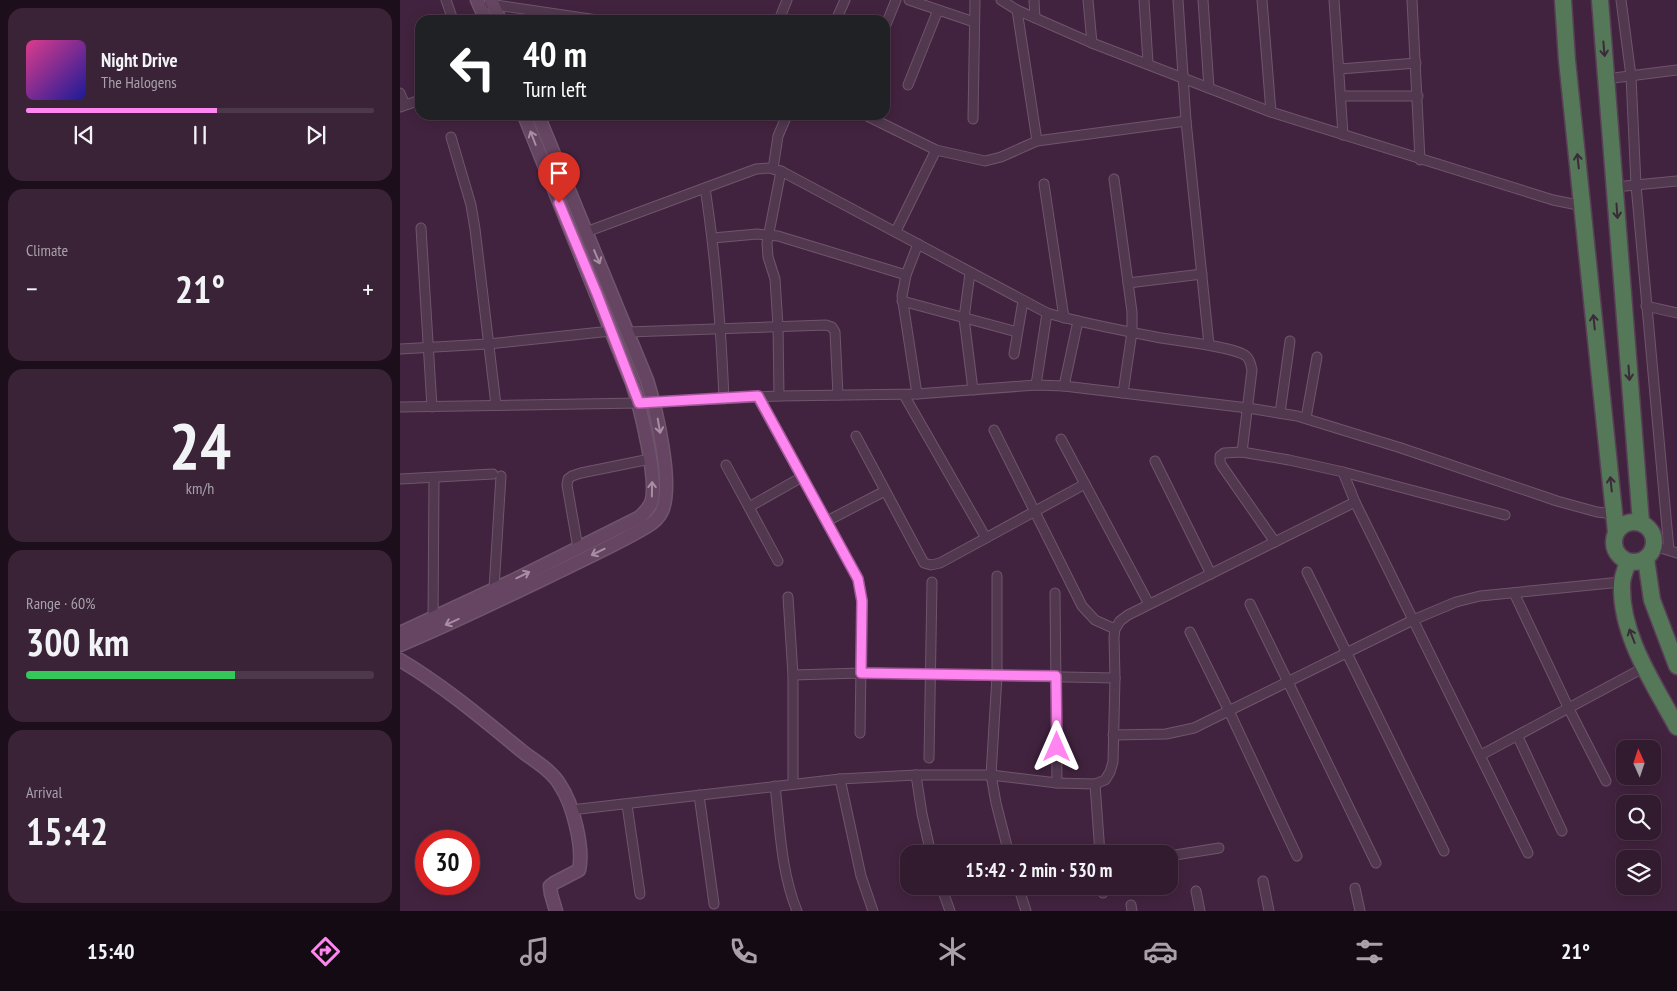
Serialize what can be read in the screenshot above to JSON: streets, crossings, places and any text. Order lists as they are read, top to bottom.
{
  "north": "top",
  "page": {
    "turn": ["40 m", "Turn left"],
    "song": ["Night Drive", "The Halogens"],
    "tile": [
      "Climate",
      ["24", "km/h"],
      ["Range · 60%", "300 km"],
      ["Arrival", "15:42"]
    ],
    "heat": ["−", "21°", "+"],
    "limit": "30",
    "trip": "15:42 · 2 min · 530 m",
    "tabs": ["15:40", "21°"]
  }
}
